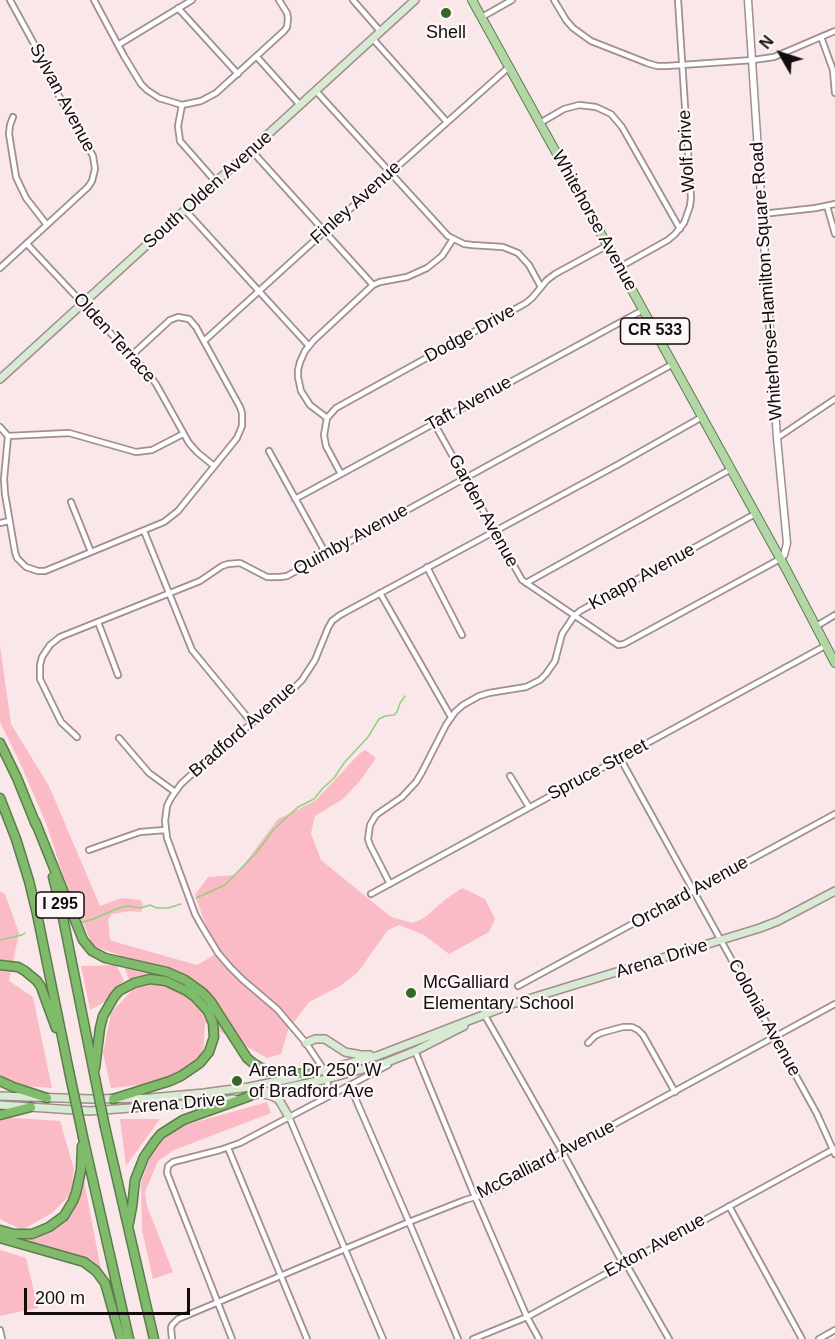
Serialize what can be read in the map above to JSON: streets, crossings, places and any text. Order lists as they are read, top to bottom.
{
  "streets": {
    "highway": ["I 295"],
    "main road": [
      "South Olden Avenue",
      "Whitehorse Avenue",
      "CR 533",
      "Arena Drive"
    ],
    "street": [
      "Sylvan Avenue",
      "Wolf Drive",
      "Finley Avenue",
      "Whitehorse-Hamilton Square Road",
      "Dodge Drive",
      "Olden Terrace",
      "Taft Avenue",
      "Garden Avenue",
      "Quimby Avenue",
      "Knapp Avenue",
      "Bradford Avenue",
      "Spruce Street",
      "Orchard Avenue",
      "Colonial Avenue",
      "McGalliard Avenue",
      "Exton Avenue"
    ]
  },
  "crossings": [
    ["Sylvan Avenue", "Olden Terrace"],
    ["South Olden Avenue", "Olden Terrace"],
    ["Finley Avenue", "Whitehorse Avenue"],
    ["Whitehorse Avenue", "Whitehorse-Hamilton Square Road"],
    ["Whitehorse Avenue", "Dodge Drive"],
    ["Whitehorse Avenue", "Taft Avenue"],
    ["Whitehorse Avenue", "Garden Avenue"],
    ["Whitehorse Avenue", "Quimby Avenue"],
    ["Whitehorse Avenue", "Knapp Avenue"],
    ["Whitehorse Avenue", "Bradford Avenue"],
    ["Whitehorse Avenue", "Spruce Street"],
    ["Whitehorse-Hamilton Square Road", "Garden Avenue"],
    ["Taft Avenue", "Garden Avenue"],
    ["Garden Avenue", "Quimby Avenue"],
    ["Garden Avenue", "Knapp Avenue"],
    ["Garden Avenue", "Bradford Avenue"],
    ["Knapp Avenue", "Spruce Street"],
    ["Bradford Avenue", "Arena Drive"],
    ["Spruce Street", "Colonial Avenue"],
    ["Orchard Avenue", "Colonial Avenue"],
    ["Arena Drive", "Colonial Avenue"],
    ["Colonial Avenue", "McGalliard Avenue"],
    ["Colonial Avenue", "Exton Avenue"]
  ],
  "places": ["Shell", "McGalliard Elementary School", "Arena Dr 250' W of Bradford Ave"],
  "scale_bar": "200 m",
  "north": "top left"
}
